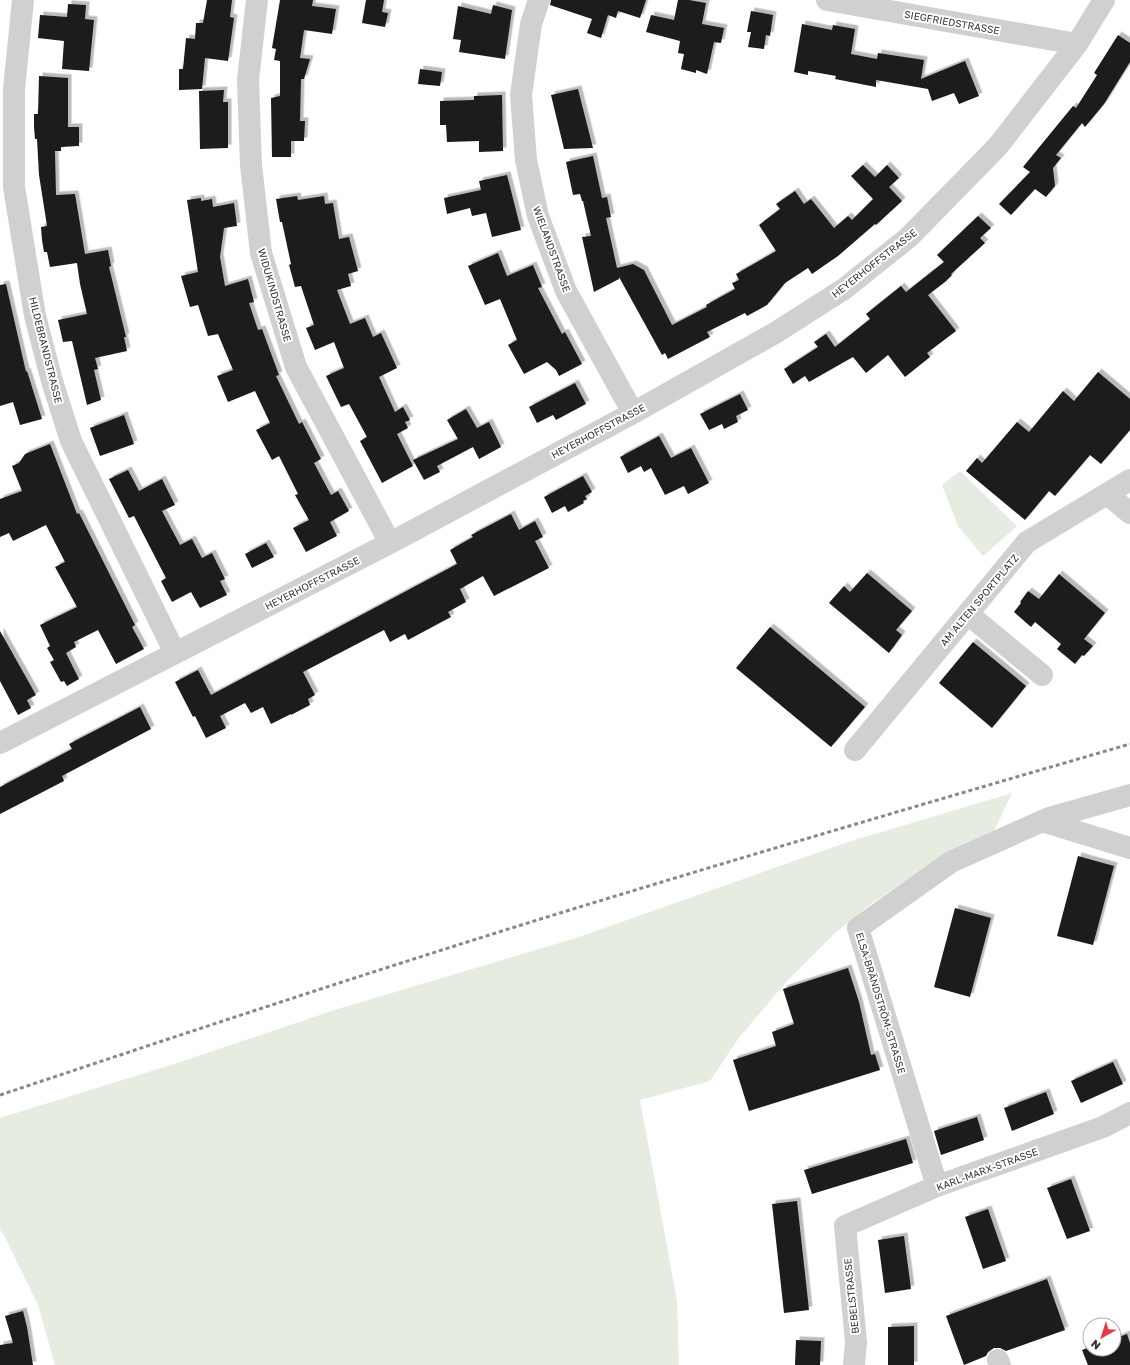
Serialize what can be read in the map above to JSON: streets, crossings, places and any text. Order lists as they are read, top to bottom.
{
  "streets": {
    "street": [
      "SIEGFRIEDSTRASSE",
      "WIELANDSTRASSE",
      "HEYERHOFFSTRASSE",
      "WIDUKINDSTRASSE",
      "HILDEBRANDSTRASSE",
      "AM ALTEN SPORTPLATZ",
      "ELSA-BRÄNDSTRÖM-STRASSE",
      "KARL-MARX-STRASSE",
      "BEBELSTRASSE"
    ]
  },
  "crossings": [
    ["SIEGFRIEDSTRASSE", "HEYERHOFFSTRASSE"],
    ["WIELANDSTRASSE", "HEYERHOFFSTRASSE"],
    ["HEYERHOFFSTRASSE", "WIDUKINDSTRASSE"],
    ["HEYERHOFFSTRASSE", "HILDEBRANDSTRASSE"],
    ["ELSA-BRÄNDSTRÖM-STRASSE", "KARL-MARX-STRASSE"],
    ["KARL-MARX-STRASSE", "BEBELSTRASSE"]
  ],
  "north": "bottom left"
}
